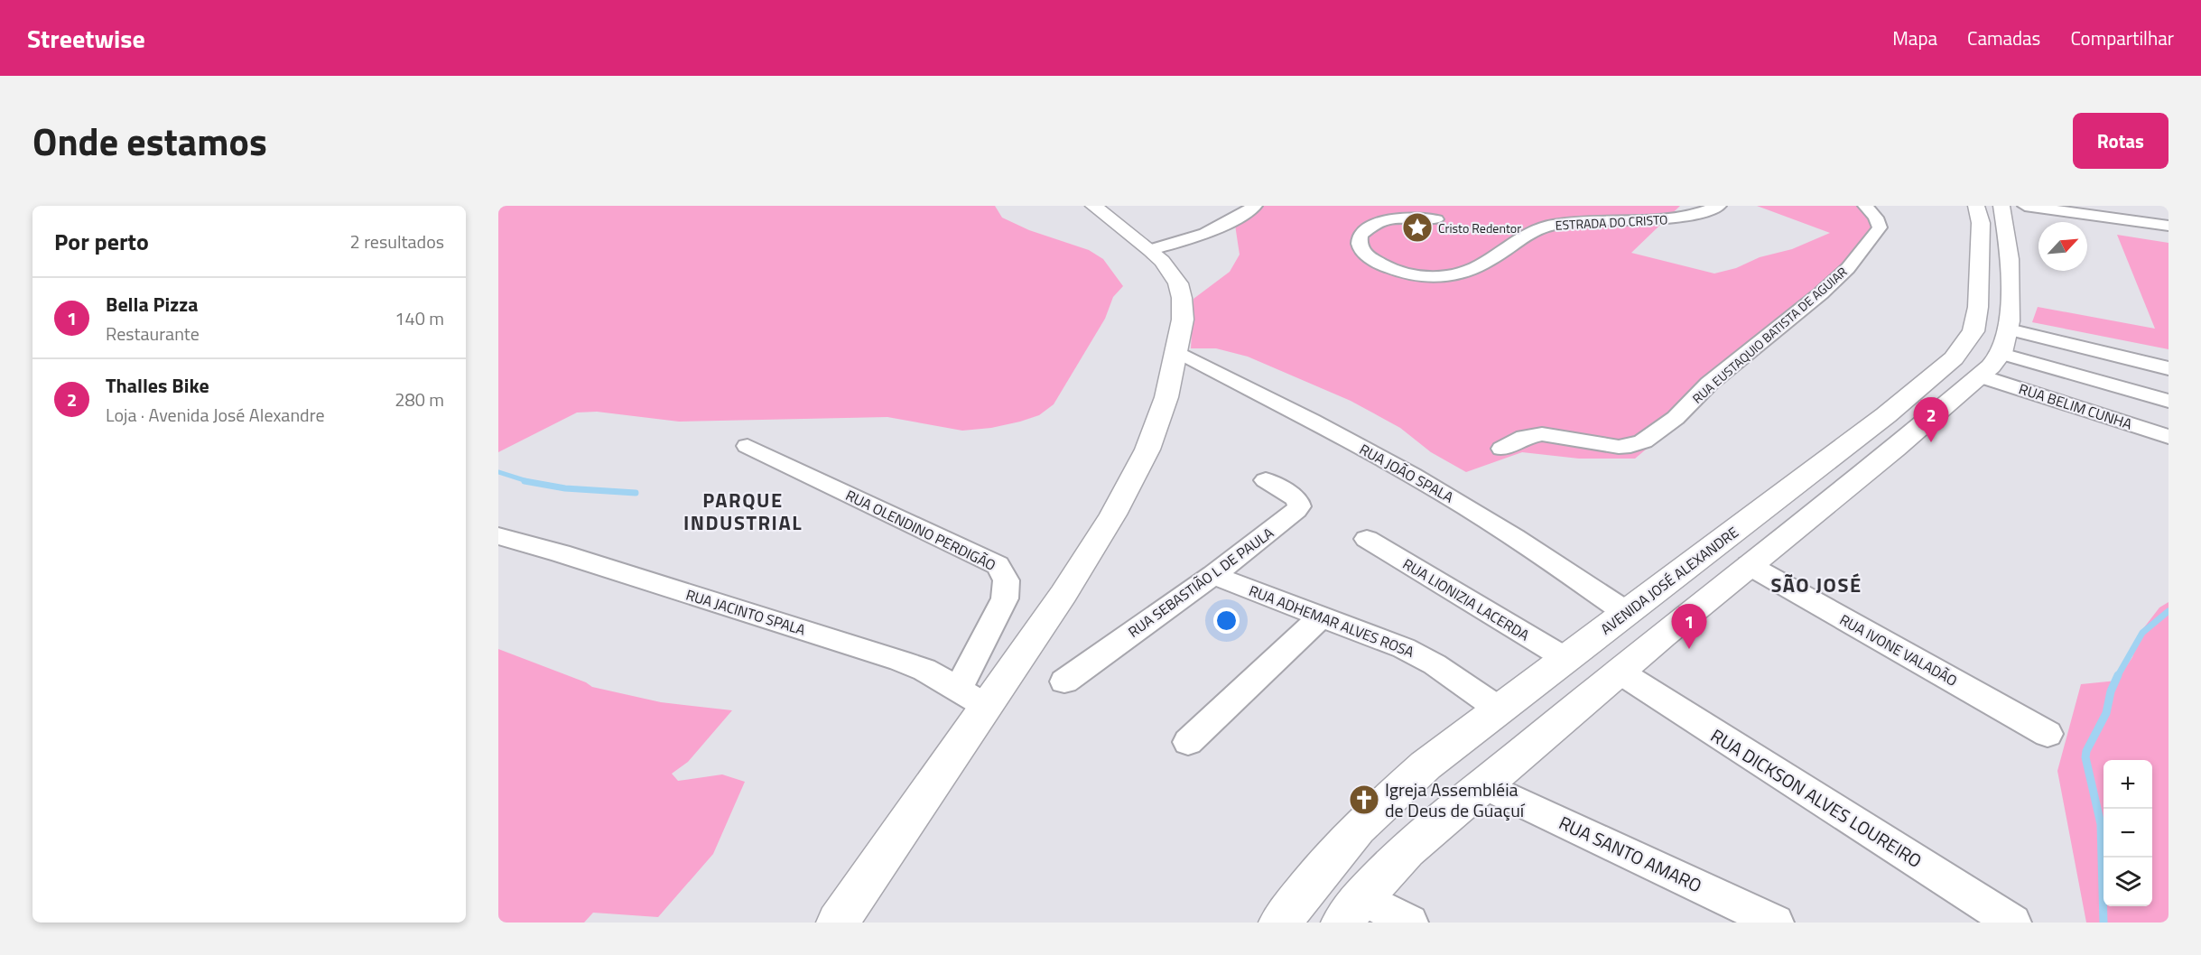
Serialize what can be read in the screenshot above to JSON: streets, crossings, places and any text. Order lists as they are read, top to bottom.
{
  "streets": {
    "main road": ["AVENIDA JOSÉ ALEXANDRE"],
    "street": [
      "ESTRADA DO CRISTO",
      "RUA EUSTAQUIO BATISTA DE AGUIAR",
      "RUA BELIM CUNHA",
      "RUA JOÃO SPALA",
      "RUA OLENDINO PERDIGÃO",
      "RUA SEBASTIÃO L DE PAULA",
      "RUA LIONIZIA LACERDA",
      "RUA JACINTO SPALA",
      "RUA ADHEMAR ALVES ROSA",
      "RUA IVONE VALADÃO",
      "RUA DICKSON ALVES LOUREIRO",
      "RUA SANTO AMARO"
    ]
  },
  "crossings": [
    ["RUA JOÃO SPALA", "AVENIDA JOSÉ ALEXANDRE"],
    ["RUA OLENDINO PERDIGÃO", "RUA JACINTO SPALA"],
    ["AVENIDA JOSÉ ALEXANDRE", "RUA LIONIZIA LACERDA"],
    ["AVENIDA JOSÉ ALEXANDRE", "RUA ADHEMAR ALVES ROSA"],
    ["RUA SEBASTIÃO L DE PAULA", "RUA ADHEMAR ALVES ROSA"]
  ],
  "districts": ["PARQUE INDUSTRIAL", "SÃO JOSÉ"],
  "places": {
    "place": ["Cristo Redentor"],
    "church": ["Igreja Assembléia de Deus de Guaçuí"]
  },
  "north": "top right",
  "page": {
    "header": "Streetwise",
    "nav": ["Mapa", "Camadas", "Compartilhar"],
    "title": "Onde estamos",
    "buttons": "Rotas",
    "heading": ["Por perto", "2 resultados"],
    "list": [
      {
        "mark": "1",
        "name": "Bella Pizza",
        "note": "Restaurante",
        "value": "140 m"
      },
      {
        "mark": "2",
        "name": "Thalles Bike",
        "note": "Loja · Avenida José Alexandre",
        "value": "280 m"
      }
    ],
    "pins": ["2", "1"],
    "map_buttons": ["+", "−"]
  }
}
